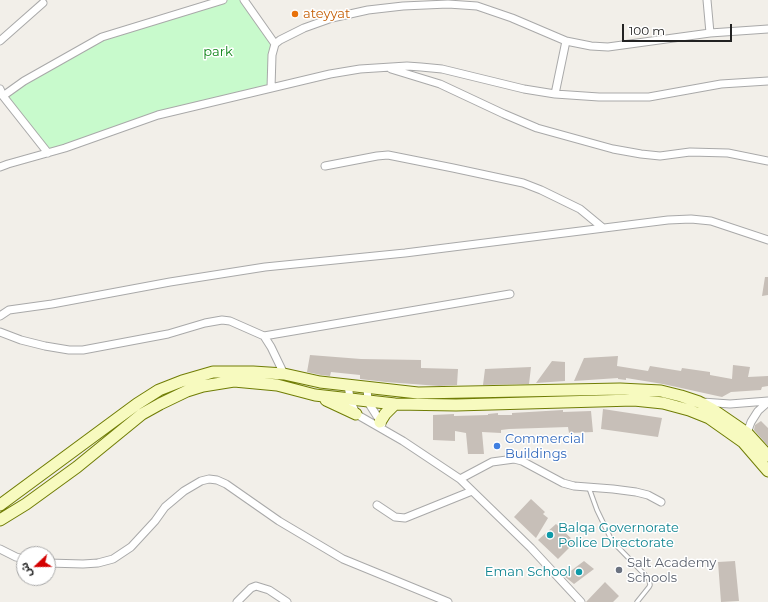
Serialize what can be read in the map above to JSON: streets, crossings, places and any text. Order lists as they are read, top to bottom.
{
  "parks": ["park"],
  "places": [
    "ateyyat",
    "Commercial Buildings",
    "Balqa Governorate Police Directorate",
    "Salt Academy Schools",
    "Eman School"
  ],
  "scale_bar": "100 m",
  "north": "left"
}
